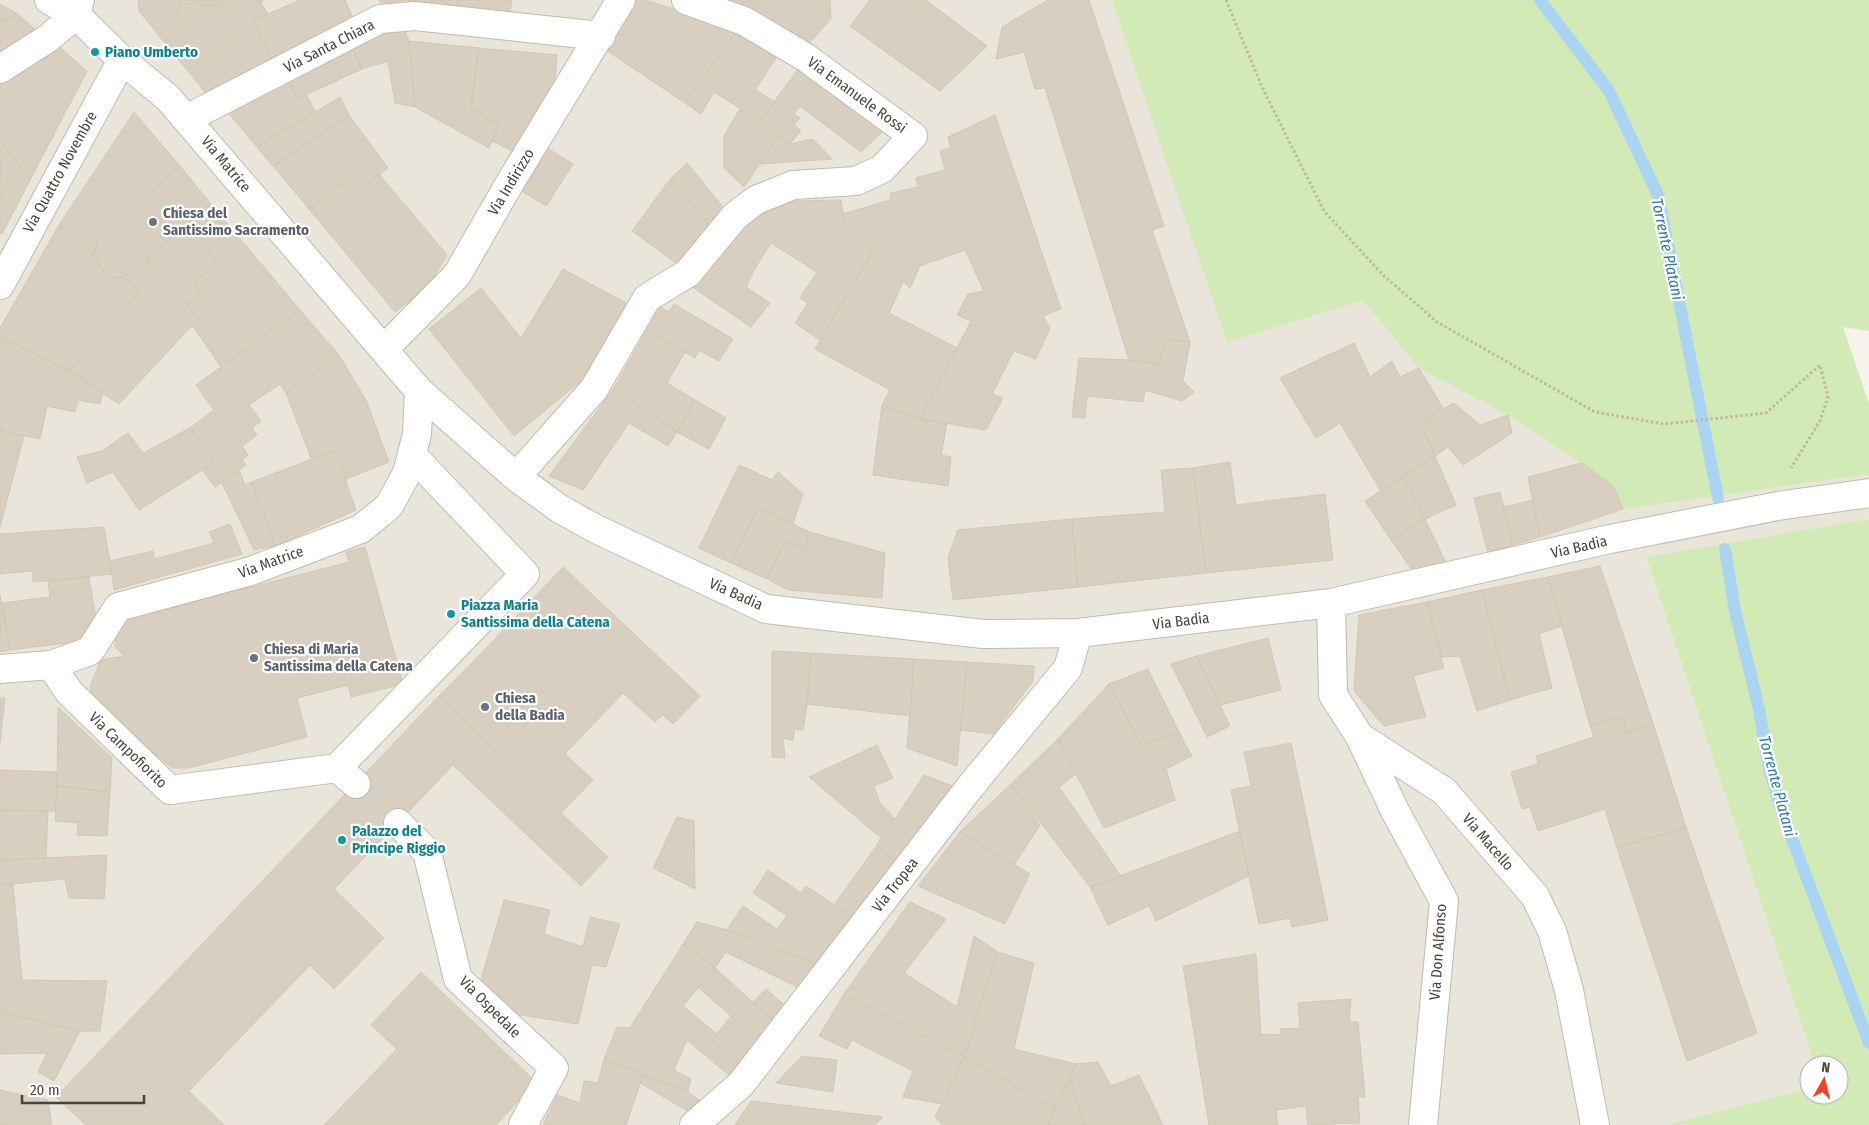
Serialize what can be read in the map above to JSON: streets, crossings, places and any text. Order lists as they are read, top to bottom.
{
  "streets": {
    "street": [
      "Via Santa Chiara",
      "Via Emanuele Rossi",
      "Via Matrice",
      "Via Quattro Novembre",
      "Via Indirizzo",
      "Via Badia",
      "Via Campofiorito",
      "Via Macello",
      "Via Tropea",
      "Via Don Alfonso",
      "Via Ospedale"
    ]
  },
  "crossings": [
    ["Via Santa Chiara", "Via Matrice"],
    ["Via Santa Chiara", "Via Indirizzo"],
    ["Via Emanuele Rossi", "Via Matrice"],
    ["Via Emanuele Rossi", "Via Badia"],
    ["Via Matrice", "Via Quattro Novembre"],
    ["Via Matrice", "Via Indirizzo"],
    ["Via Matrice", "Via Badia"],
    ["Via Matrice", "Via Campofiorito"],
    ["Via Badia", "Via Macello"],
    ["Via Badia", "Via Tropea"],
    ["Via Macello", "Via Don Alfonso"]
  ],
  "water": ["Torrente Platani"],
  "places": [
    "Piano Umberto",
    "Chiesa del Santissimo Sacramento",
    "Piazza Maria Santissima della Catena",
    "Chiesa di Maria Santissima della Catena",
    "Chiesa della Badia",
    "Palazzo del Principe Riggio"
  ],
  "scale_bar": "20 m",
  "north": "top"
}
